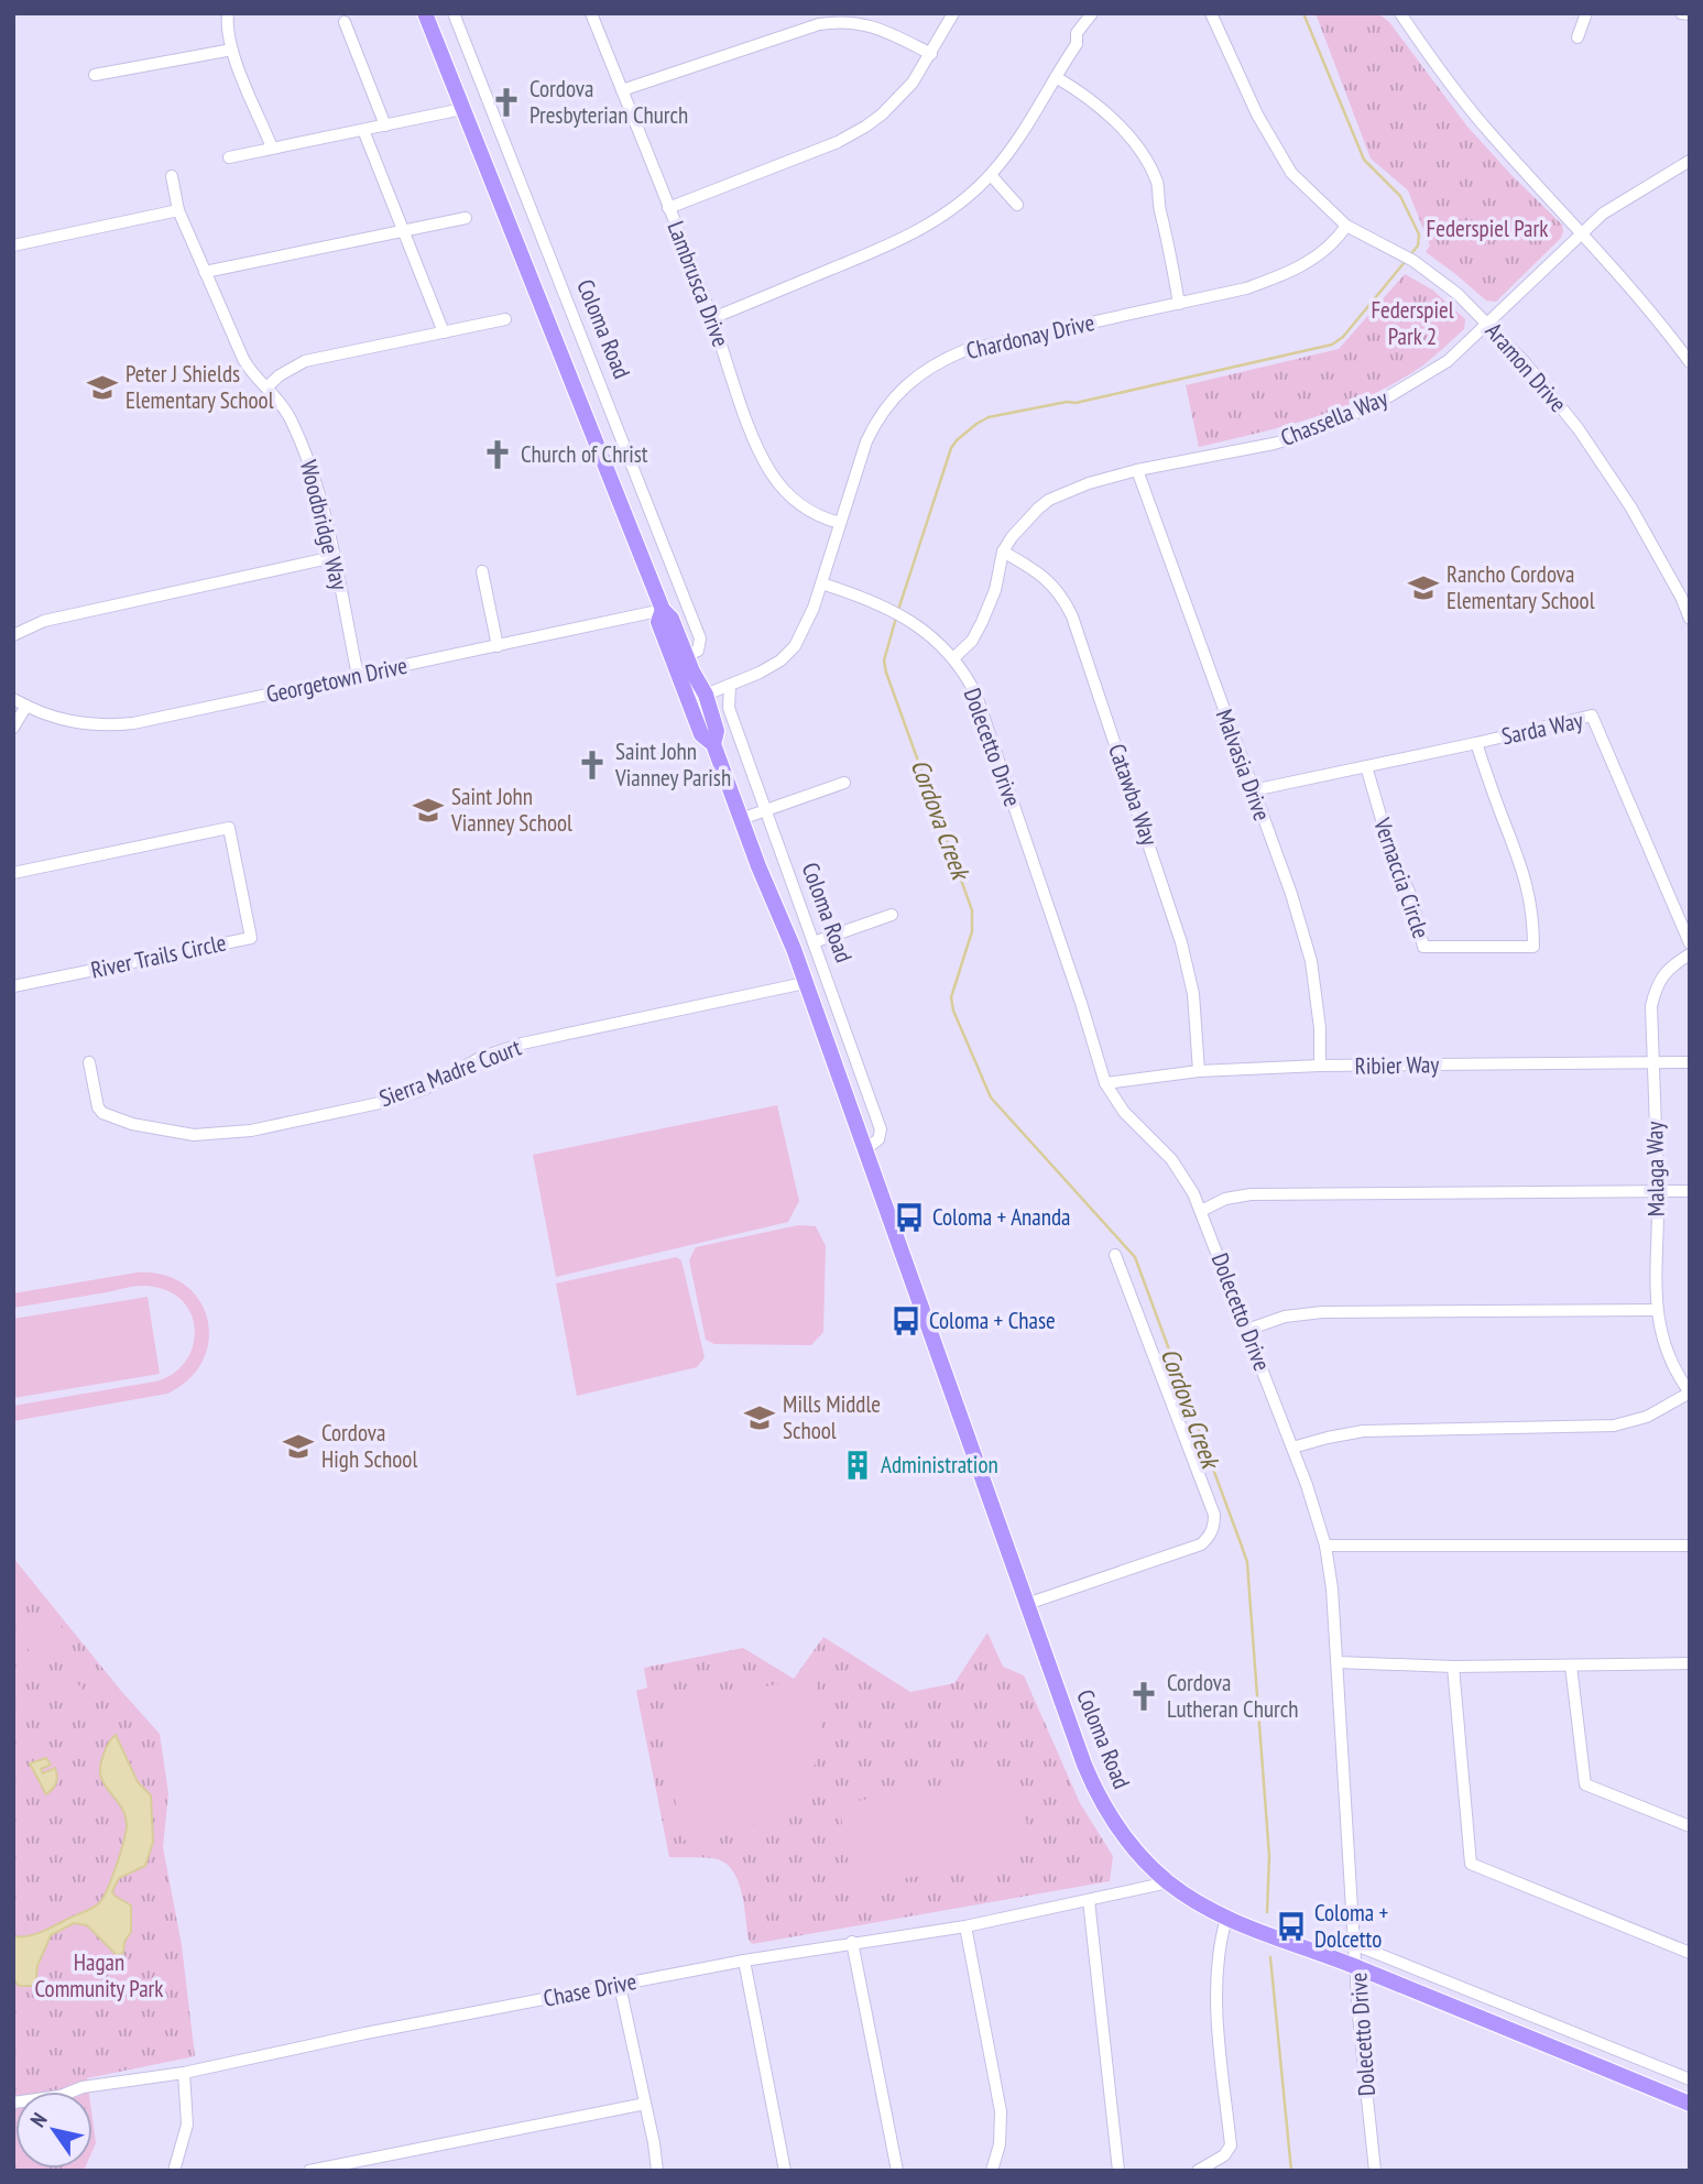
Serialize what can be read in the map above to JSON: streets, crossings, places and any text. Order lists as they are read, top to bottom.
{
  "streets": {
    "main road": ["Coloma Road"],
    "street": [
      "Lambrusca Drive",
      "Chardonay Drive",
      "Aramon Drive",
      "Chassella Way",
      "Woodbridge Way",
      "Georgetown Drive",
      "Sarda Way",
      "Dolecetto Drive",
      "Malvasia Drive",
      "Catawba Way",
      "Vernaccia Circle",
      "River Trails Circle",
      "Ribier Way",
      "Sierra Madre Court",
      "Malaga Way",
      "Chase Drive"
    ]
  },
  "crossings": [
    ["Lambrusca Drive", "Chardonay Drive"],
    ["Coloma Road", "Chardonay Drive"],
    ["Coloma Road", "Georgetown Drive"],
    ["Coloma Road", "Dolecetto Drive"],
    ["Coloma Road", "Sierra Madre Court"],
    ["Coloma Road", "Chase Drive"],
    ["Chardonay Drive", "Aramon Drive"],
    ["Chardonay Drive", "Dolecetto Drive"],
    ["Aramon Drive", "Chassella Way"],
    ["Chassella Way", "Dolecetto Drive"],
    ["Chassella Way", "Malvasia Drive"],
    ["Chassella Way", "Catawba Way"],
    ["Woodbridge Way", "Georgetown Drive"],
    ["Sarda Way", "Malvasia Drive"],
    ["Sarda Way", "Vernaccia Circle"],
    ["Dolecetto Drive", "Ribier Way"],
    ["Malvasia Drive", "Ribier Way"],
    ["Catawba Way", "Ribier Way"],
    ["Ribier Way", "Malaga Way"]
  ],
  "water": ["Cordova Creek"],
  "parks": ["Federspiel Park", "Federspiel Park 2", "Hagan Community Park"],
  "places": {
    "church": [
      "Cordova Presbyterian Church",
      "Church of Christ",
      "Saint John Vianney Parish",
      "Cordova Lutheran Church"
    ],
    "school or university": [
      "Peter J Shields Elementary School",
      "Rancho Cordova Elementary School",
      "Saint John Vianney School",
      "Mills Middle School",
      "Cordova High School"
    ],
    "bus stop": ["Coloma + Ananda", "Coloma + Chase", "Coloma + Dolcetto"],
    "building": ["Administration"]
  },
  "north": "top left"
}
